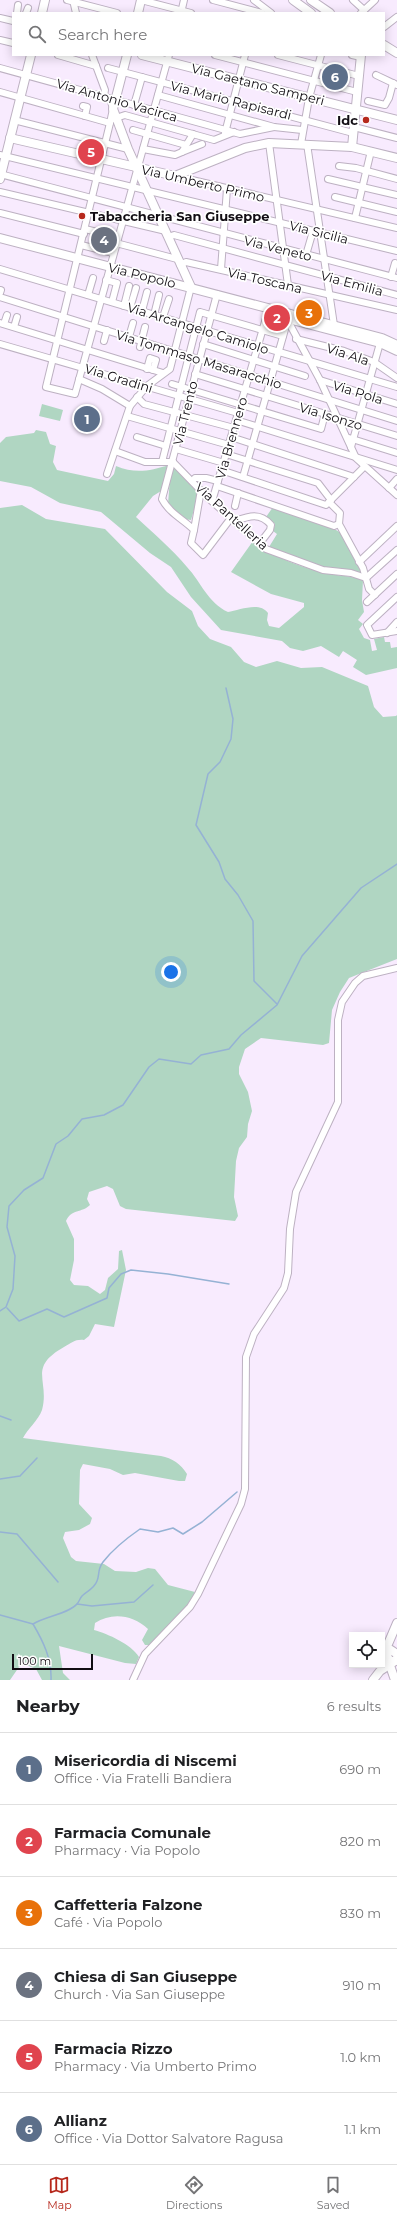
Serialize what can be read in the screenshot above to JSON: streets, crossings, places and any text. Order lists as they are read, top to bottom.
{
  "streets": {
    "street": [
      "Via Gaetano Samperi",
      "Via Antonio Vacirca",
      "Via Mario Rapisardi",
      "Via Umberto Primo",
      "Via Sicilia",
      "Via Veneto",
      "Via Popolo",
      "Via Toscana",
      "Via Emilia",
      "Via Arcangelo Camiolo",
      "Via Ala",
      "Via Tommaso Masaracchio",
      "Via Gradini",
      "Via Pola",
      "Via Trento",
      "Via Isonzo",
      "Via Brennero",
      "Via Pantelleria"
    ]
  },
  "crossings": [
    ["Via Popolo", "Via Trento"],
    ["Via Popolo", "Via Brennero"],
    ["Via Arcangelo Camiolo", "Via Trento"],
    ["Via Arcangelo Camiolo", "Via Brennero"],
    ["Via Tommaso Masaracchio", "Via Trento"],
    ["Via Tommaso Masaracchio", "Via Brennero"],
    ["Via Gradini", "Via Trento"],
    ["Via Gradini", "Via Brennero"],
    ["Via Trento", "Via Isonzo"],
    ["Via Trento", "Via Pantelleria"],
    ["Via Isonzo", "Via Brennero"]
  ],
  "places": ["Idc", "Tabaccheria San Giuseppe"],
  "scale_bar": "100 m",
  "page": {
    "search": "Search here",
    "pins": [
      "6",
      "5",
      "4",
      "3",
      "2",
      "1"
    ],
    "scale": "100 m",
    "heading": ["Nearby", "6 results"],
    "list": [
      {
        "mark": "1",
        "name": "Misericordia di Niscemi",
        "note": "Office · Via Fratelli Bandiera",
        "value": "690 m"
      },
      {
        "mark": "2",
        "name": "Farmacia Comunale",
        "note": "Pharmacy · Via Popolo",
        "value": "820 m"
      },
      {
        "mark": "3",
        "name": "Caffetteria Falzone",
        "note": "Café · Via Popolo",
        "value": "830 m"
      },
      {
        "mark": "4",
        "name": "Chiesa di San Giuseppe",
        "note": "Church · Via San Giuseppe",
        "value": "910 m"
      },
      {
        "mark": "5",
        "name": "Farmacia Rizzo",
        "note": "Pharmacy · Via Umberto Primo",
        "value": "1.0 km"
      },
      {
        "mark": "6",
        "name": "Allianz",
        "note": "Office · Via Dottor Salvatore Ragusa",
        "value": "1.1 km"
      }
    ],
    "nav": ["Map", "Directions", "Saved"]
  }
}
